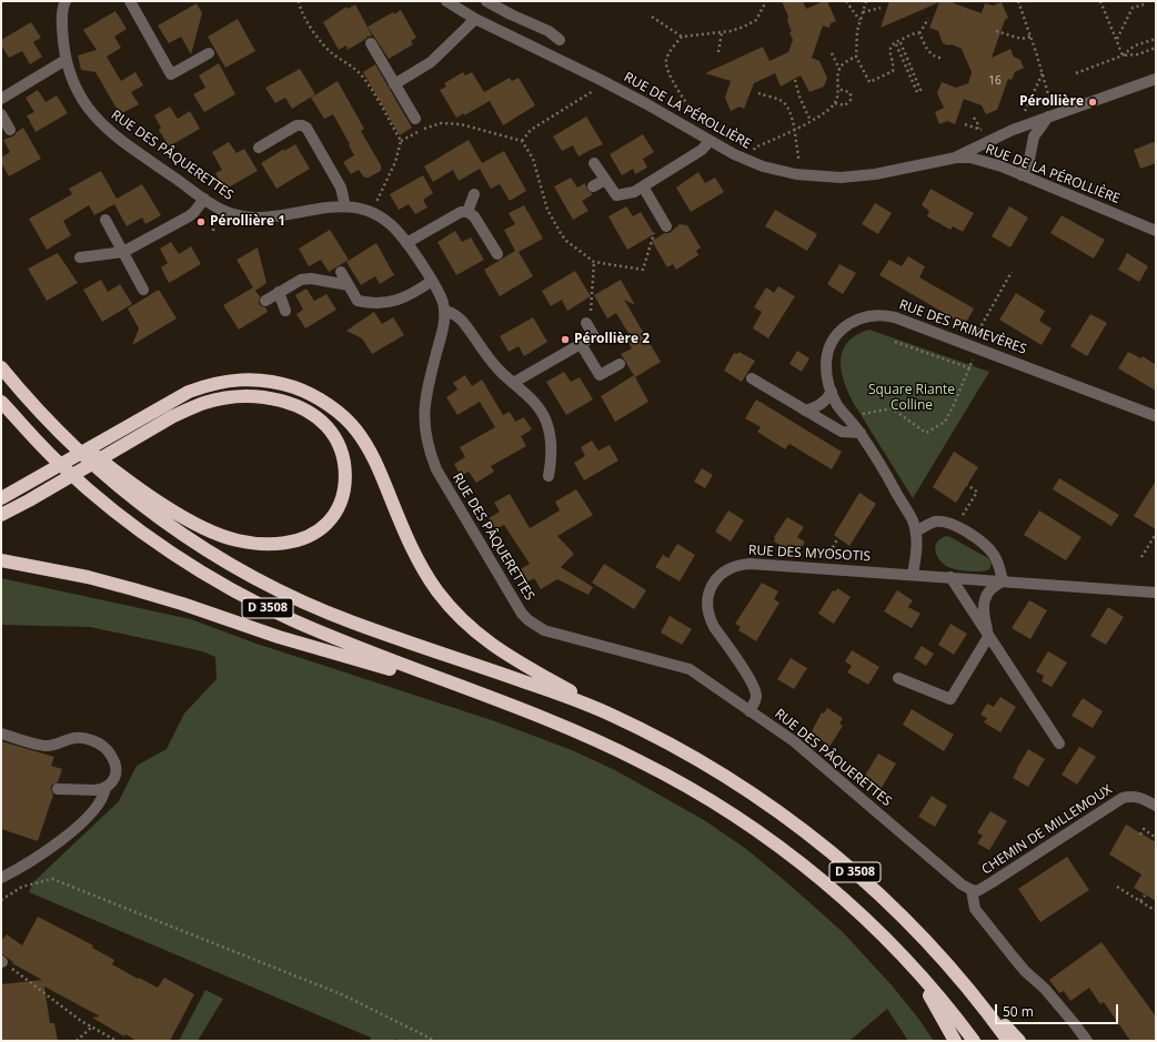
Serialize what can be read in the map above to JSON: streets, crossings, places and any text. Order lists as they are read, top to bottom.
{
  "streets": {
    "highway": ["D 3508"],
    "street": [
      "RUE DE LA PÉROLLIÈRE",
      "RUE DES PÂQUERETTES",
      "RUE DES PRIMEVÈRES",
      "RUE DES MYOSOTIS",
      "CHEMIN DE MILLEMOUX"
    ]
  },
  "crossings": [
    ["RUE DES PÂQUERETTES", "RUE DES MYOSOTIS"],
    ["RUE DES PÂQUERETTES", "CHEMIN DE MILLEMOUX"],
    ["RUE DES PRIMEVÈRES", "RUE DES MYOSOTIS"]
  ],
  "parks": ["Square Riante Colline"],
  "places": ["Pérollière", "Pérollière 1", "Pérollière 2"],
  "house_numbers": ["16"],
  "scale_bar": "50 m"
}
